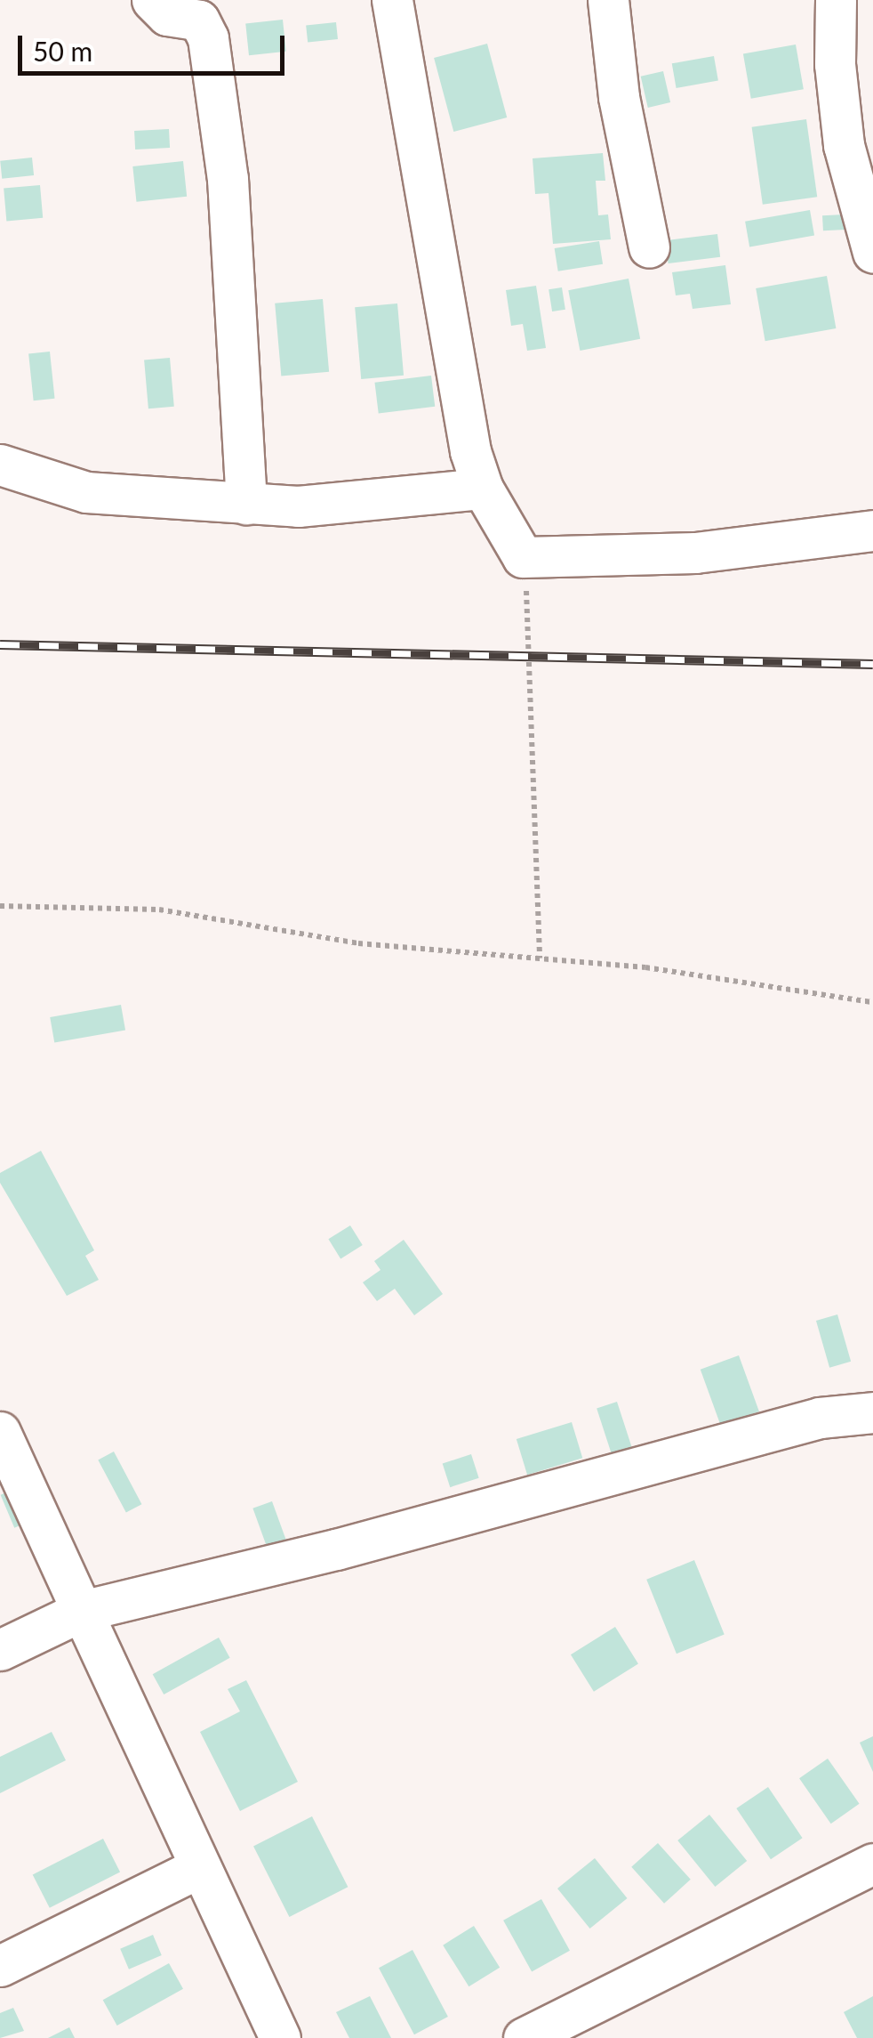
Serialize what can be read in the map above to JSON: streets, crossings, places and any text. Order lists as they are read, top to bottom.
{
  "scale_bar": "50 m"
}
